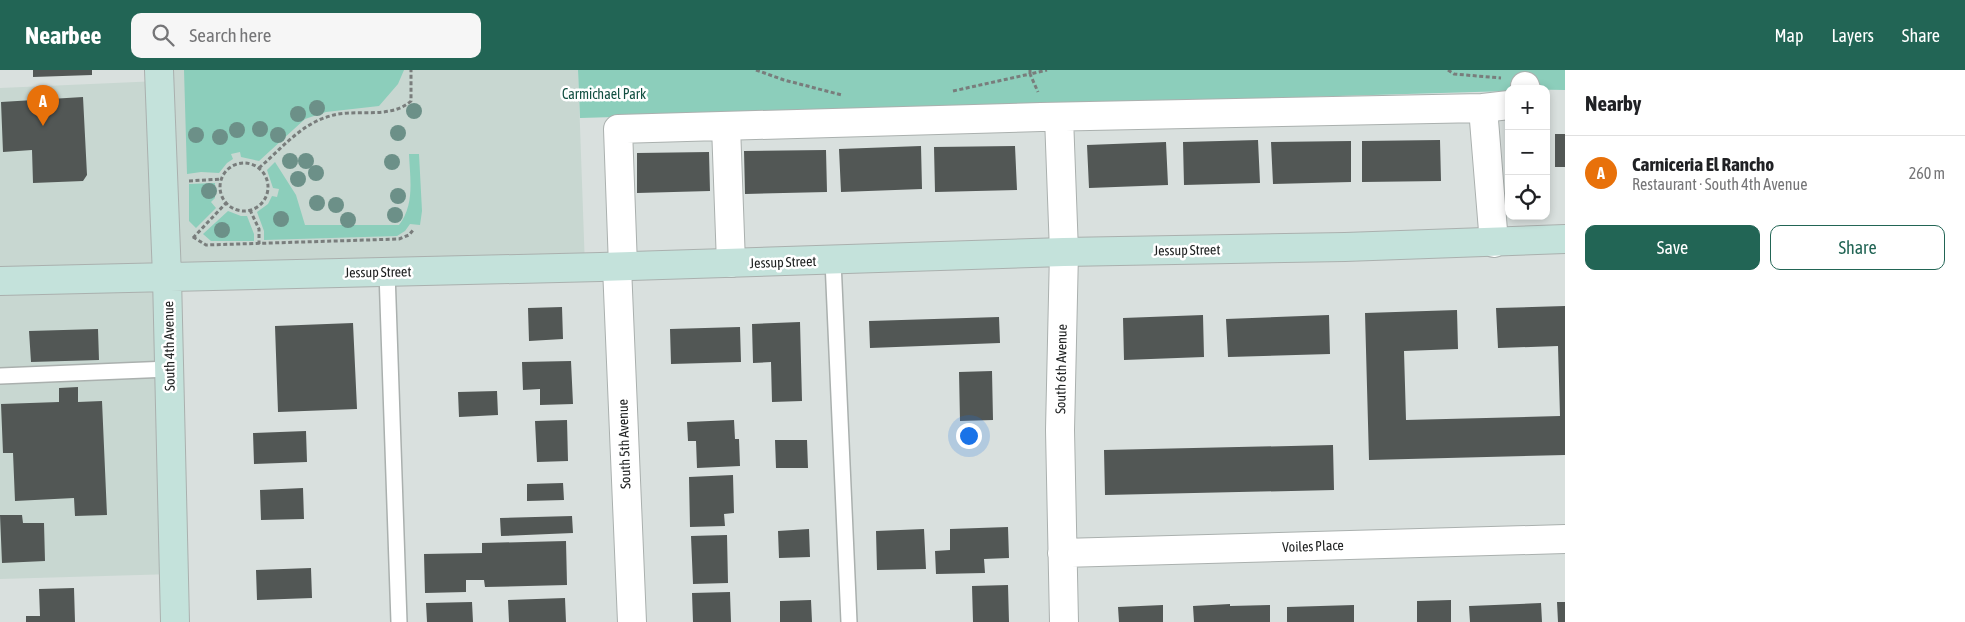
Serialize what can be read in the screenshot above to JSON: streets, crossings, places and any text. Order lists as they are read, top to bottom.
{
  "streets": {
    "street": [
      "Jessup Street",
      "South 4th Avenue",
      "South 6th Avenue",
      "South 5th Avenue",
      "Voiles Place"
    ]
  },
  "crossings": [
    ["Jessup Street", "South 4th Avenue"],
    ["Jessup Street", "South 6th Avenue"],
    ["Jessup Street", "South 5th Avenue"],
    ["South 6th Avenue", "Voiles Place"]
  ],
  "parks": ["Carmichael Park"],
  "page": {
    "header": "Nearbee",
    "search": "Search here",
    "nav": ["Map", "Layers", "Share"],
    "heading": "Nearby",
    "map_buttons": ["+", "−"],
    "pins": "A",
    "list": [
      {
        "mark": "A",
        "name": "Carniceria El Rancho",
        "note": "Restaurant · South 4th Avenue",
        "value": "260 m"
      }
    ],
    "buttons": ["Save", "Share"]
  }
}
